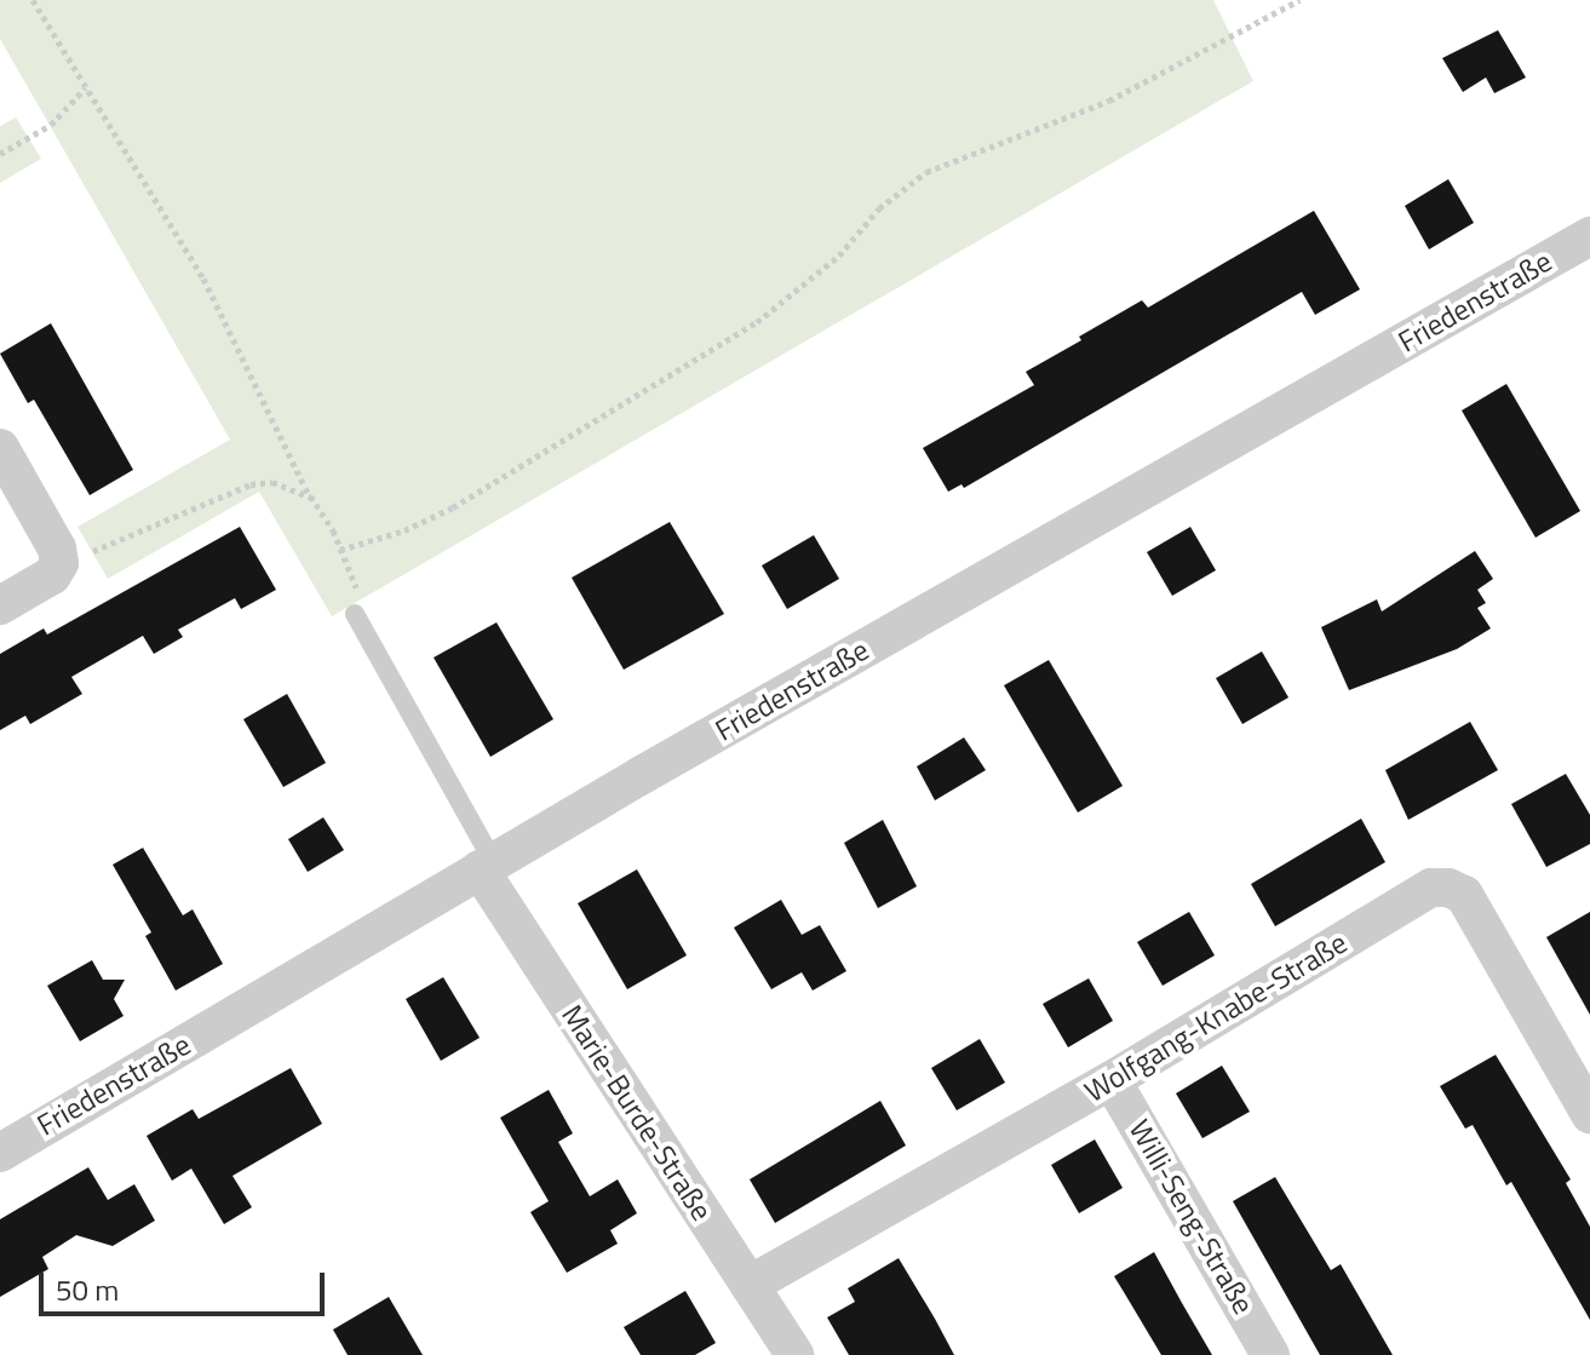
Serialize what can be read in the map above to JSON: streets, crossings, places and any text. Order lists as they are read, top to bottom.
{
  "streets": {
    "street": [
      "Friedenstraße",
      "Wolfgang-Knabe-Straße",
      "Marie-Burde-Straße",
      "Willi-Seng-Straße"
    ]
  },
  "crossings": [
    ["Friedenstraße", "Marie-Burde-Straße"],
    ["Wolfgang-Knabe-Straße", "Marie-Burde-Straße"],
    ["Wolfgang-Knabe-Straße", "Willi-Seng-Straße"]
  ],
  "scale_bar": "50 m"
}
